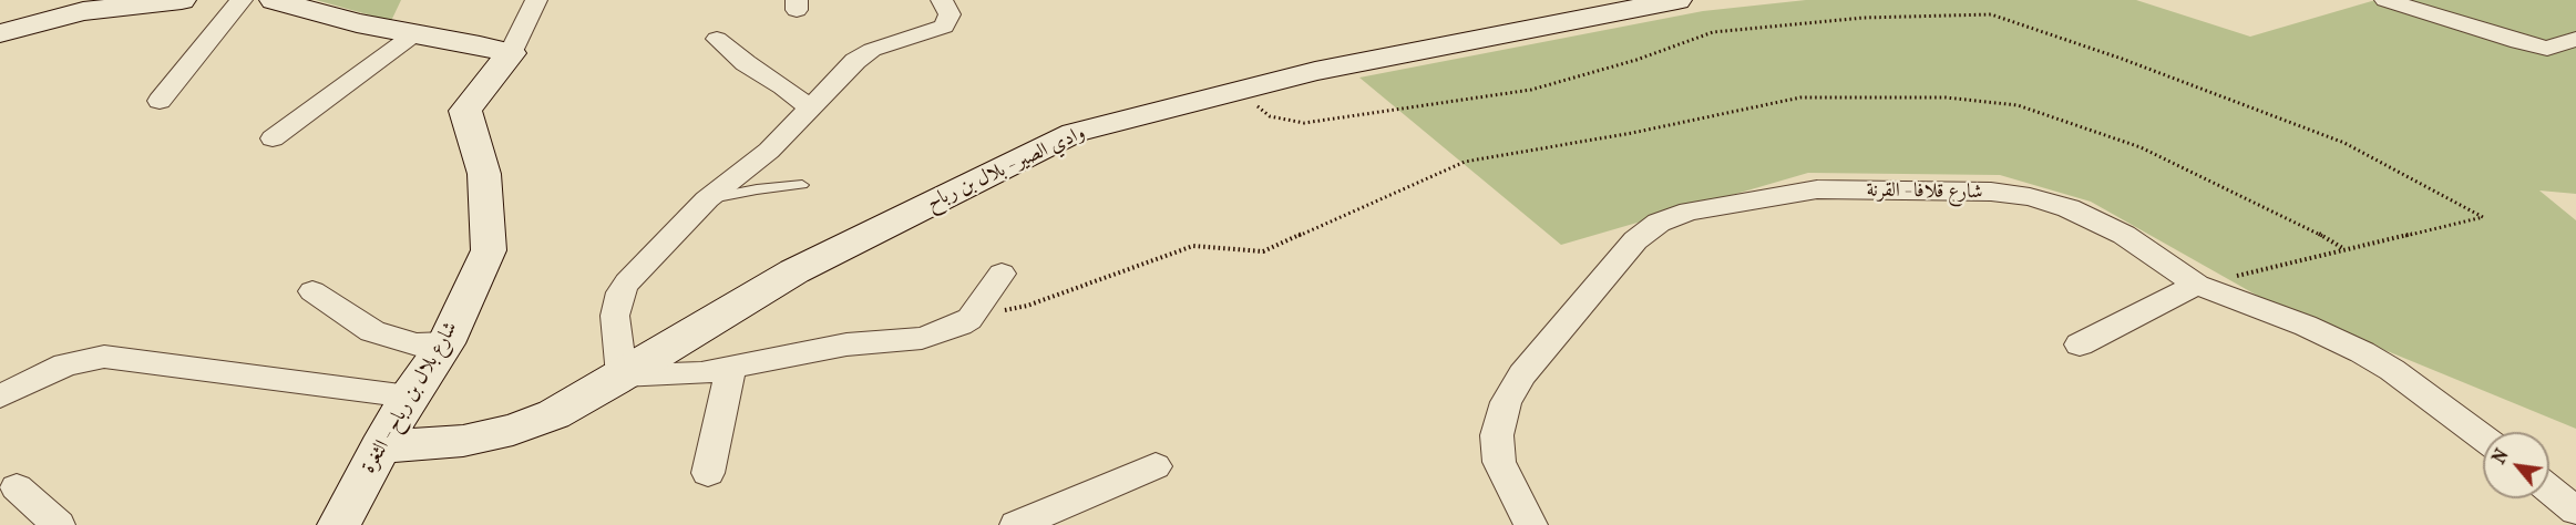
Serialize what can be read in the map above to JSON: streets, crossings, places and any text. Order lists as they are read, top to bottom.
{
  "streets": {
    "street": ["وادي الصير - بلال بن رباح", "شارع قلافا - القرنة", "شارع بلال بن رباح - الثغرة"]
  },
  "crossings": [
    ["وادي الصير - بلال بن رباح", "شارع بلال بن رباح - الثغرة"]
  ],
  "north": "top left"
}
